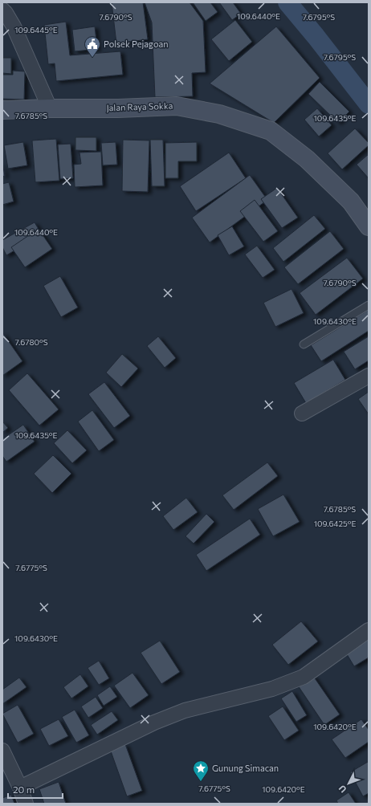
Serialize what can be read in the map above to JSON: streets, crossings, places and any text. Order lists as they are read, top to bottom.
{
  "streets": {
    "main road": ["Jalan Raya Sokka"]
  },
  "places": {
    "public building": ["Polsek Pejagoan"],
    "place": ["Gunung Simacan"]
  },
  "scale_bar": "20 m",
  "north": "bottom left",
  "coordinates": [
    "109.6440°E",
    "7.6790°S",
    "7.6795°S",
    "109.6445°E",
    "7.6785°S",
    "109.6435°E",
    "109.6430°E",
    "7.6780°S",
    "109.6425°E",
    "7.6775°S",
    "109.6420°E"
  ]
}
